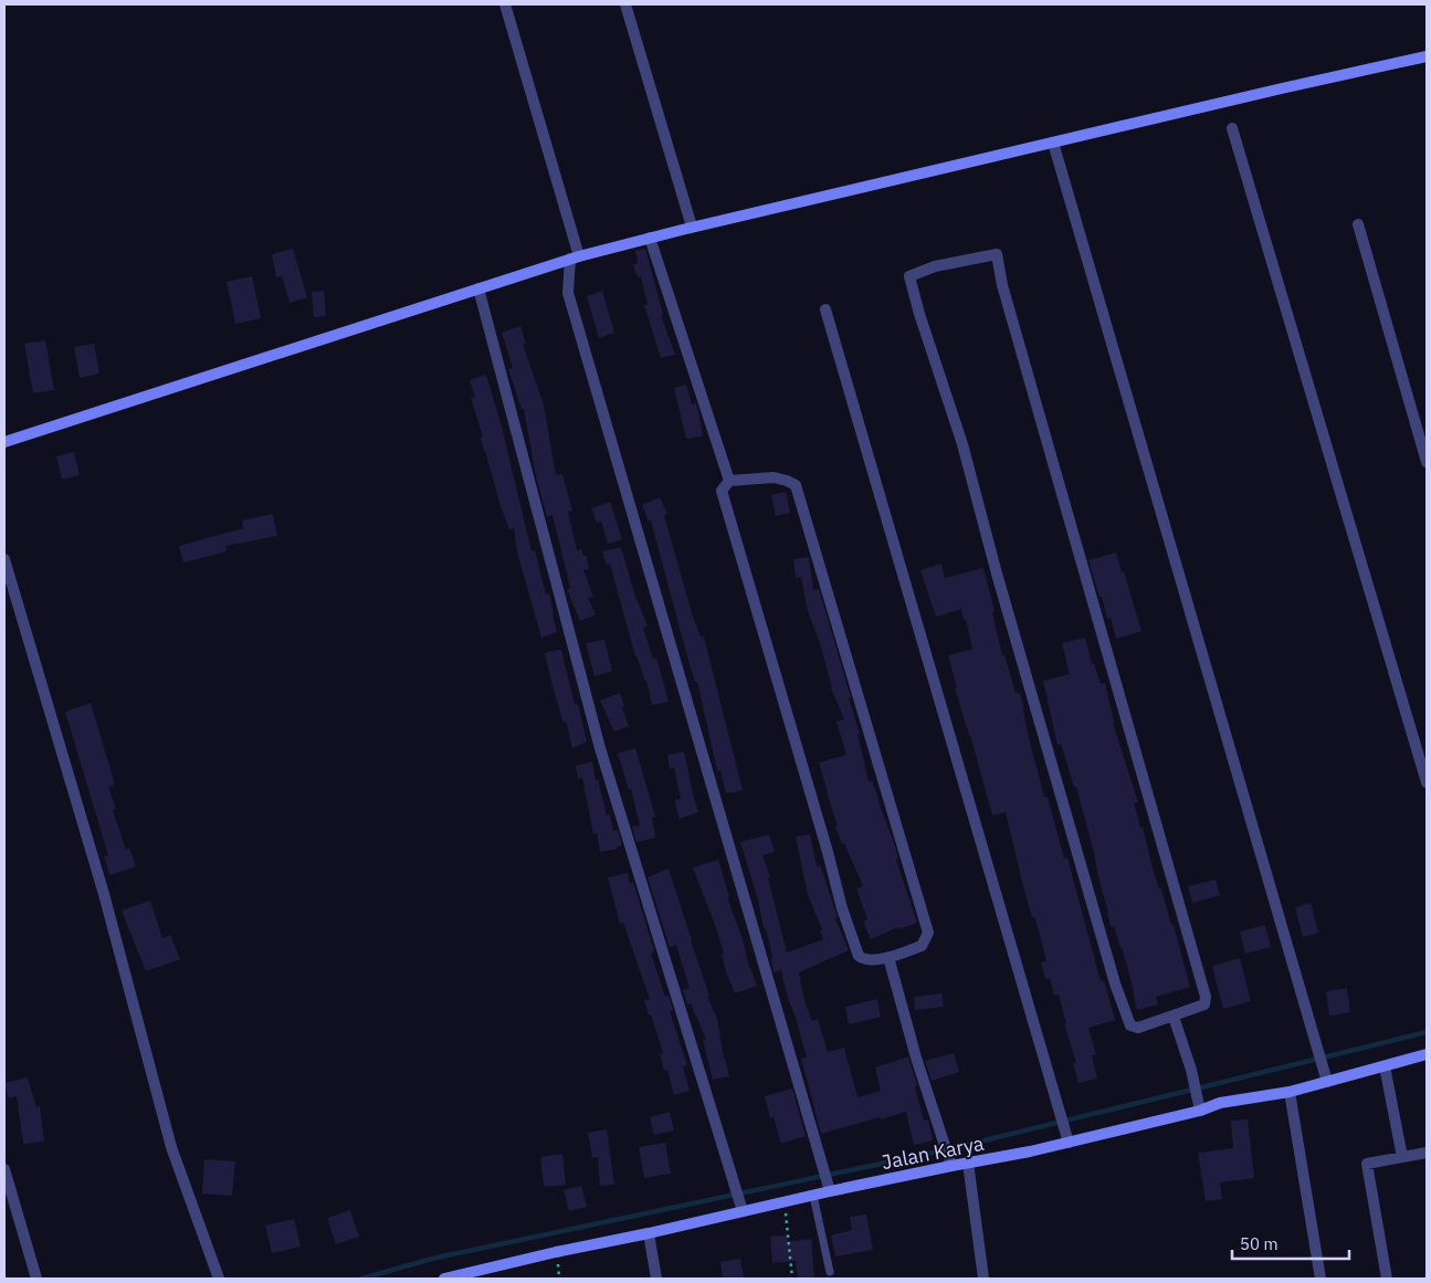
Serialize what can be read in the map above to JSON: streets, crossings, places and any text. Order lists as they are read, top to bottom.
{
  "streets": {
    "street": ["Jalan Karya"]
  },
  "scale_bar": "50 m"
}
